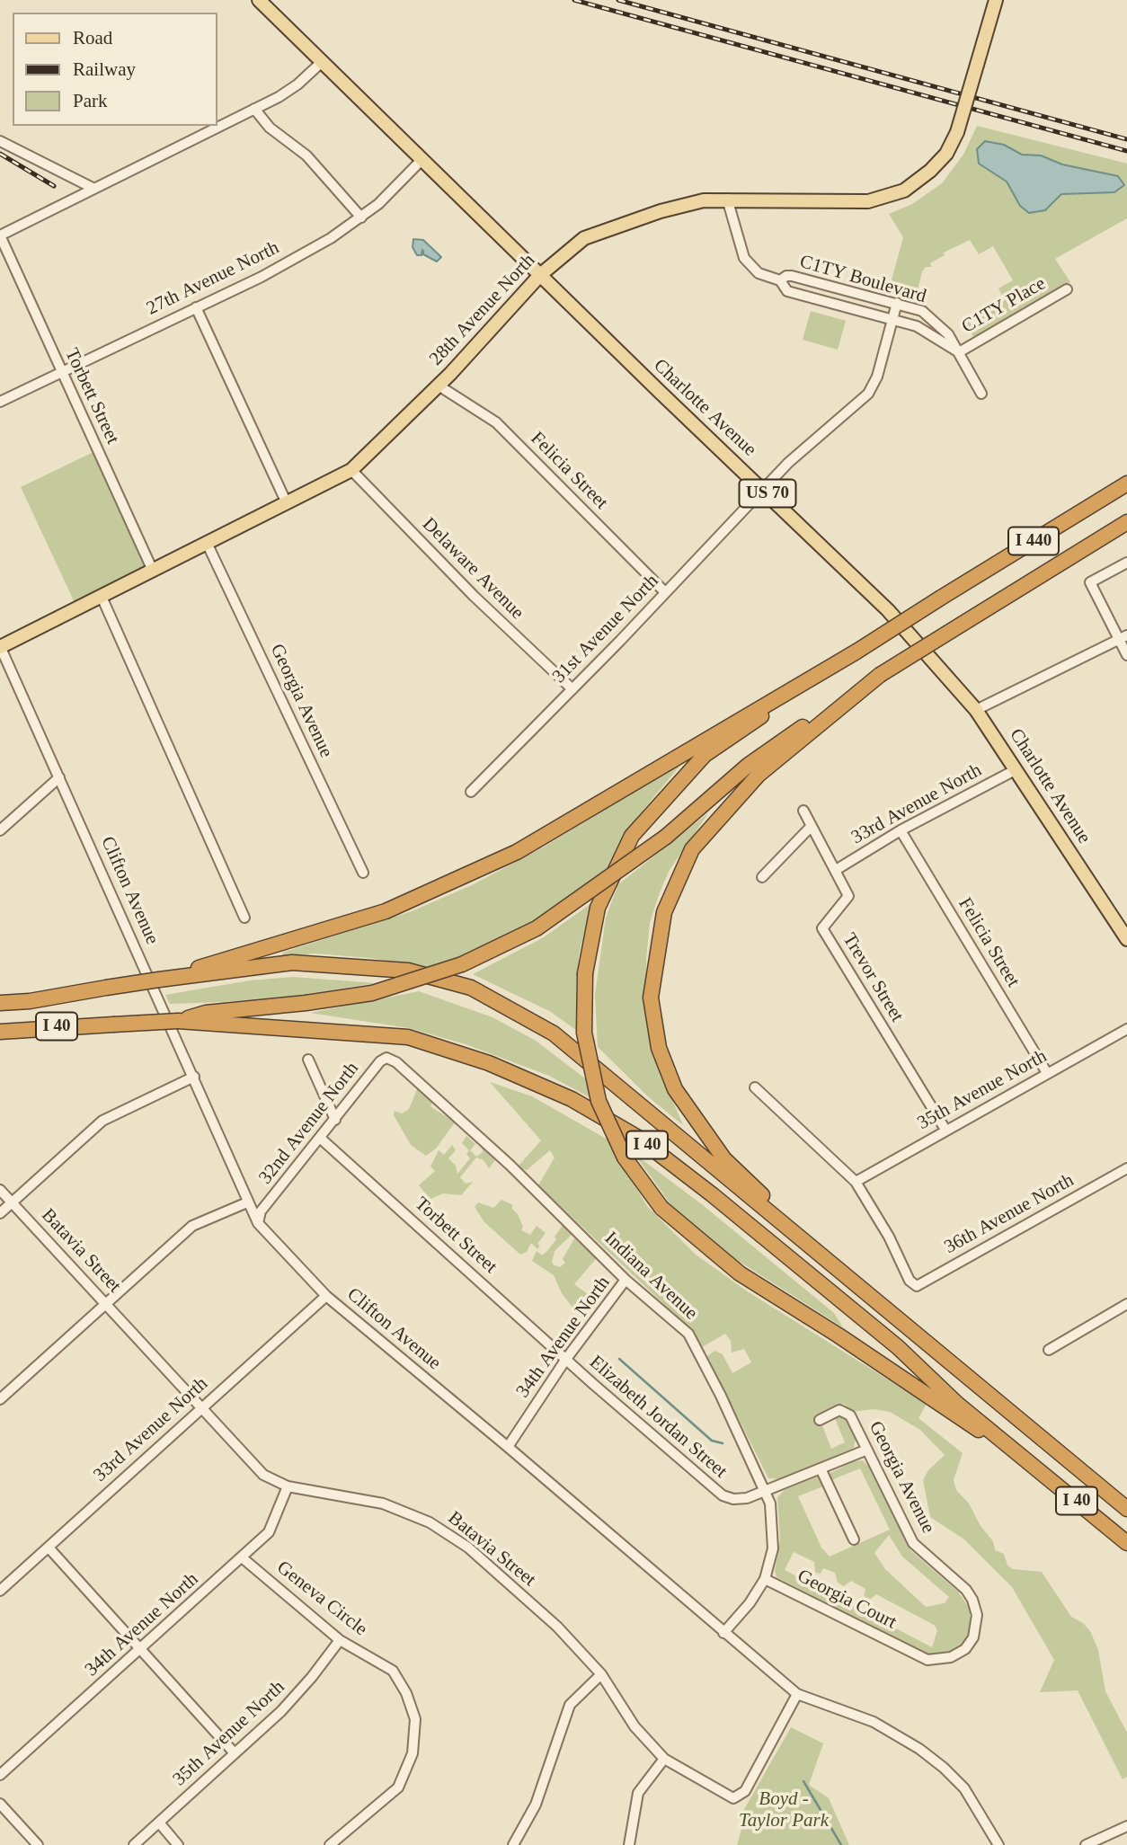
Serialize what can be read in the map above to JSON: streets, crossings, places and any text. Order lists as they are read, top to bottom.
{
  "streets": {
    "highway": ["I 440", "I 40"],
    "main road": ["28th Avenue North", "Charlotte Avenue", "US 70"],
    "street": [
      "27th Avenue North",
      "C1TY Boulevard",
      "C1TY Place",
      "Torbett Street",
      "Felicia Street",
      "Delaware Avenue",
      "31st Avenue North",
      "Georgia Avenue",
      "33rd Avenue North",
      "Clifton Avenue",
      "Trevor Street",
      "35th Avenue North",
      "32nd Avenue North",
      "36th Avenue North",
      "Batavia Street",
      "Indiana Avenue",
      "34th Avenue North",
      "Elizabeth Jordan Street",
      "Geneva Circle",
      "Georgia Court"
    ]
  },
  "crossings": [
    ["27th Avenue North", "Torbett Street"],
    ["27th Avenue North", "Charlotte Avenue"],
    ["C1TY Boulevard", "C1TY Place"],
    ["C1TY Boulevard", "28th Avenue North"],
    ["C1TY Boulevard", "31st Avenue North"],
    ["28th Avenue North", "Torbett Street"],
    ["28th Avenue North", "Charlotte Avenue"],
    ["28th Avenue North", "Felicia Street"],
    ["28th Avenue North", "Delaware Avenue"],
    ["28th Avenue North", "Georgia Avenue"],
    ["28th Avenue North", "Clifton Avenue"],
    ["Torbett Street", "32nd Avenue North"],
    ["Torbett Street", "34th Avenue North"],
    ["Torbett Street", "Elizabeth Jordan Street"],
    ["Charlotte Avenue", "31st Avenue North"],
    ["Charlotte Avenue", "33rd Avenue North"],
    ["Felicia Street", "31st Avenue North"],
    ["Felicia Street", "33rd Avenue North"],
    ["Felicia Street", "35th Avenue North"],
    ["Delaware Avenue", "31st Avenue North"],
    ["Georgia Avenue", "Elizabeth Jordan Street"],
    ["Georgia Avenue", "Georgia Court"],
    ["33rd Avenue North", "Clifton Avenue"],
    ["33rd Avenue North", "Trevor Street"],
    ["33rd Avenue North", "Batavia Street"],
    ["Clifton Avenue", "32nd Avenue North"],
    ["Clifton Avenue", "Batavia Street"],
    ["Clifton Avenue", "34th Avenue North"],
    ["Trevor Street", "35th Avenue North"],
    ["35th Avenue North", "36th Avenue North"],
    ["35th Avenue North", "Geneva Circle"],
    ["32nd Avenue North", "Batavia Street"],
    ["32nd Avenue North", "Indiana Avenue"],
    ["Batavia Street", "34th Avenue North"],
    ["Indiana Avenue", "34th Avenue North"],
    ["Indiana Avenue", "Elizabeth Jordan Street"],
    ["Indiana Avenue", "Georgia Court"],
    ["34th Avenue North", "Elizabeth Jordan Street"],
    ["34th Avenue North", "Geneva Circle"]
  ],
  "parks": ["Boyd - Taylor Park"],
  "legend": ["Road", "Railway", "Park"]
}
